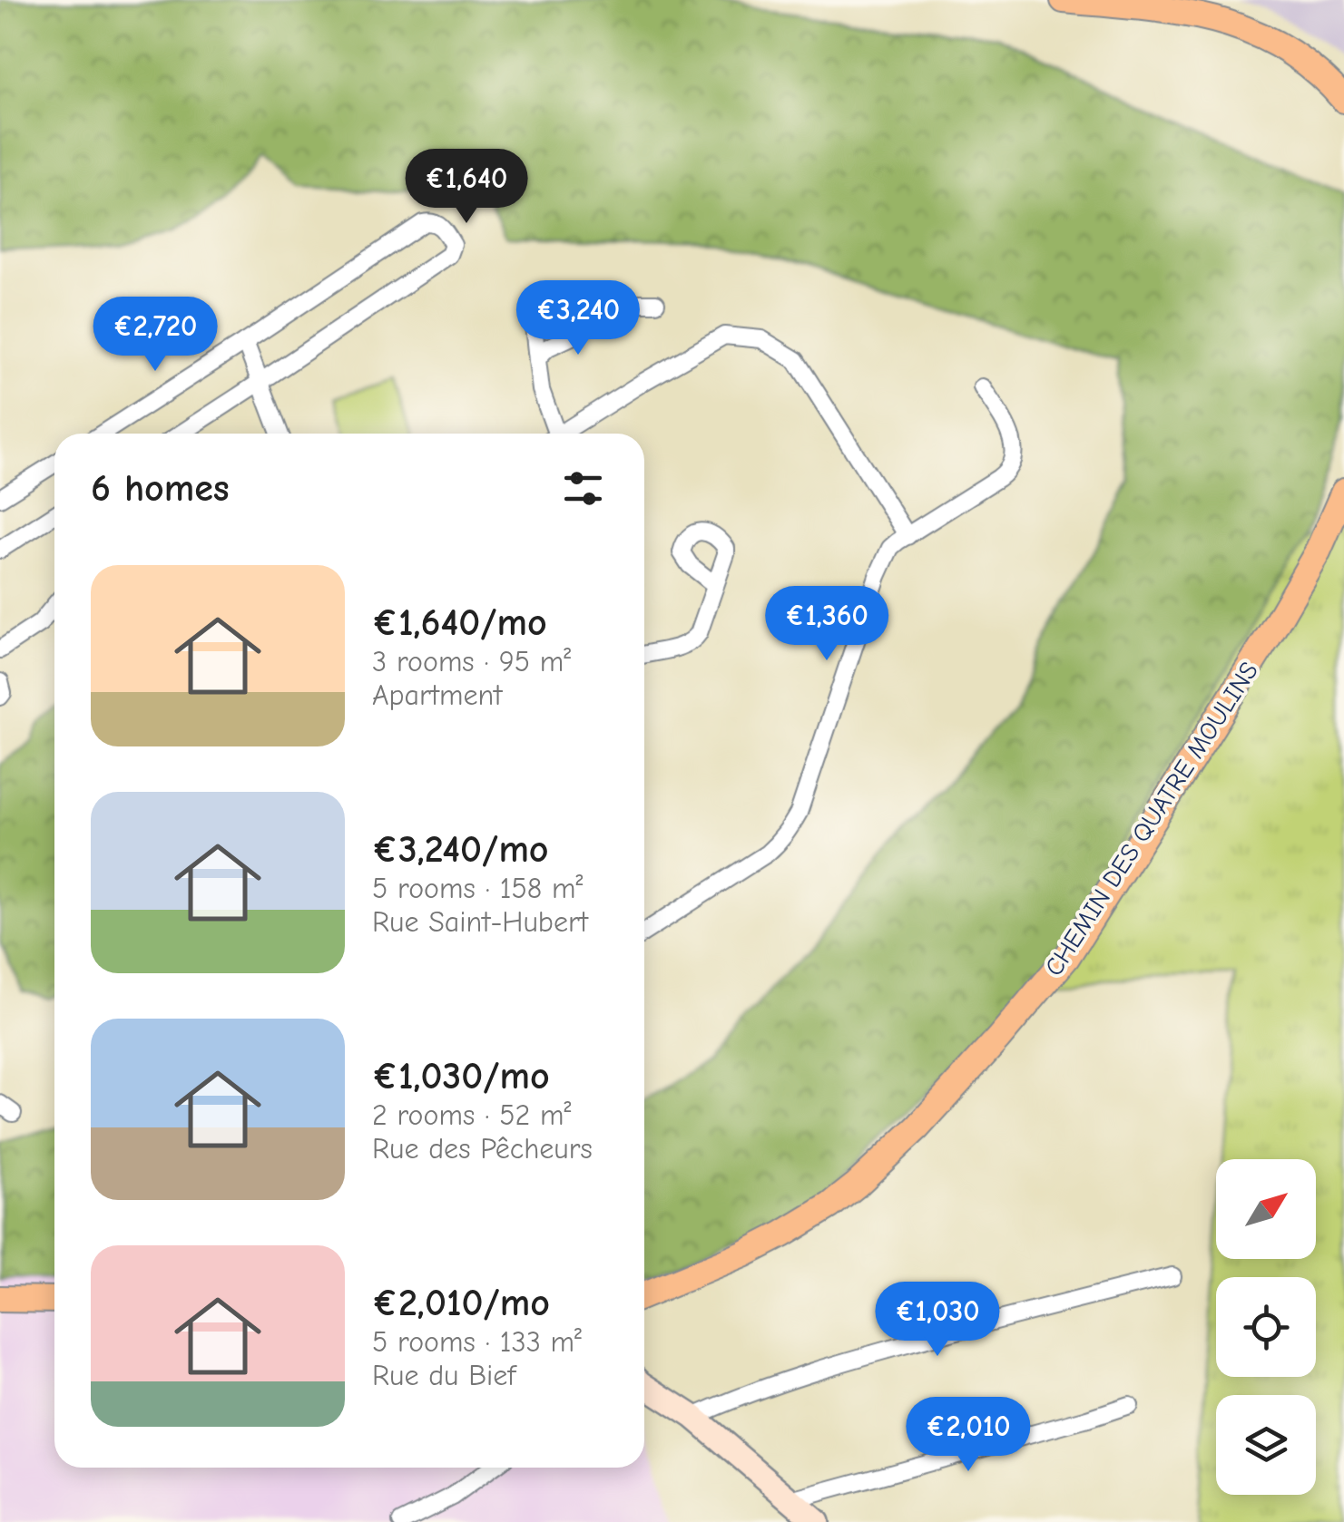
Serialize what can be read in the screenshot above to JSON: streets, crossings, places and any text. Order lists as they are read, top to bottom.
{
  "streets": {
    "main road": ["CHEMIN DES QUATRE MOULINS"]
  },
  "north": "top right",
  "page": {
    "price": [
      "€1,640",
      "€3,240",
      "€2,720",
      "€1,360",
      "€1,030",
      "€2,010"
    ],
    "heading": "6 homes",
    "list": [
      {
        "name": "€1,640/mo",
        "note": "3 rooms · 95 m² · Apartment"
      },
      {
        "name": "€3,240/mo",
        "note": "5 rooms · 158 m² · Rue Saint-Hubert"
      },
      {
        "name": "€1,030/mo",
        "note": "2 rooms · 52 m² · Rue des Pêcheurs"
      },
      {
        "name": "€2,010/mo",
        "note": "5 rooms · 133 m² · Rue du Bief"
      }
    ]
  }
}
